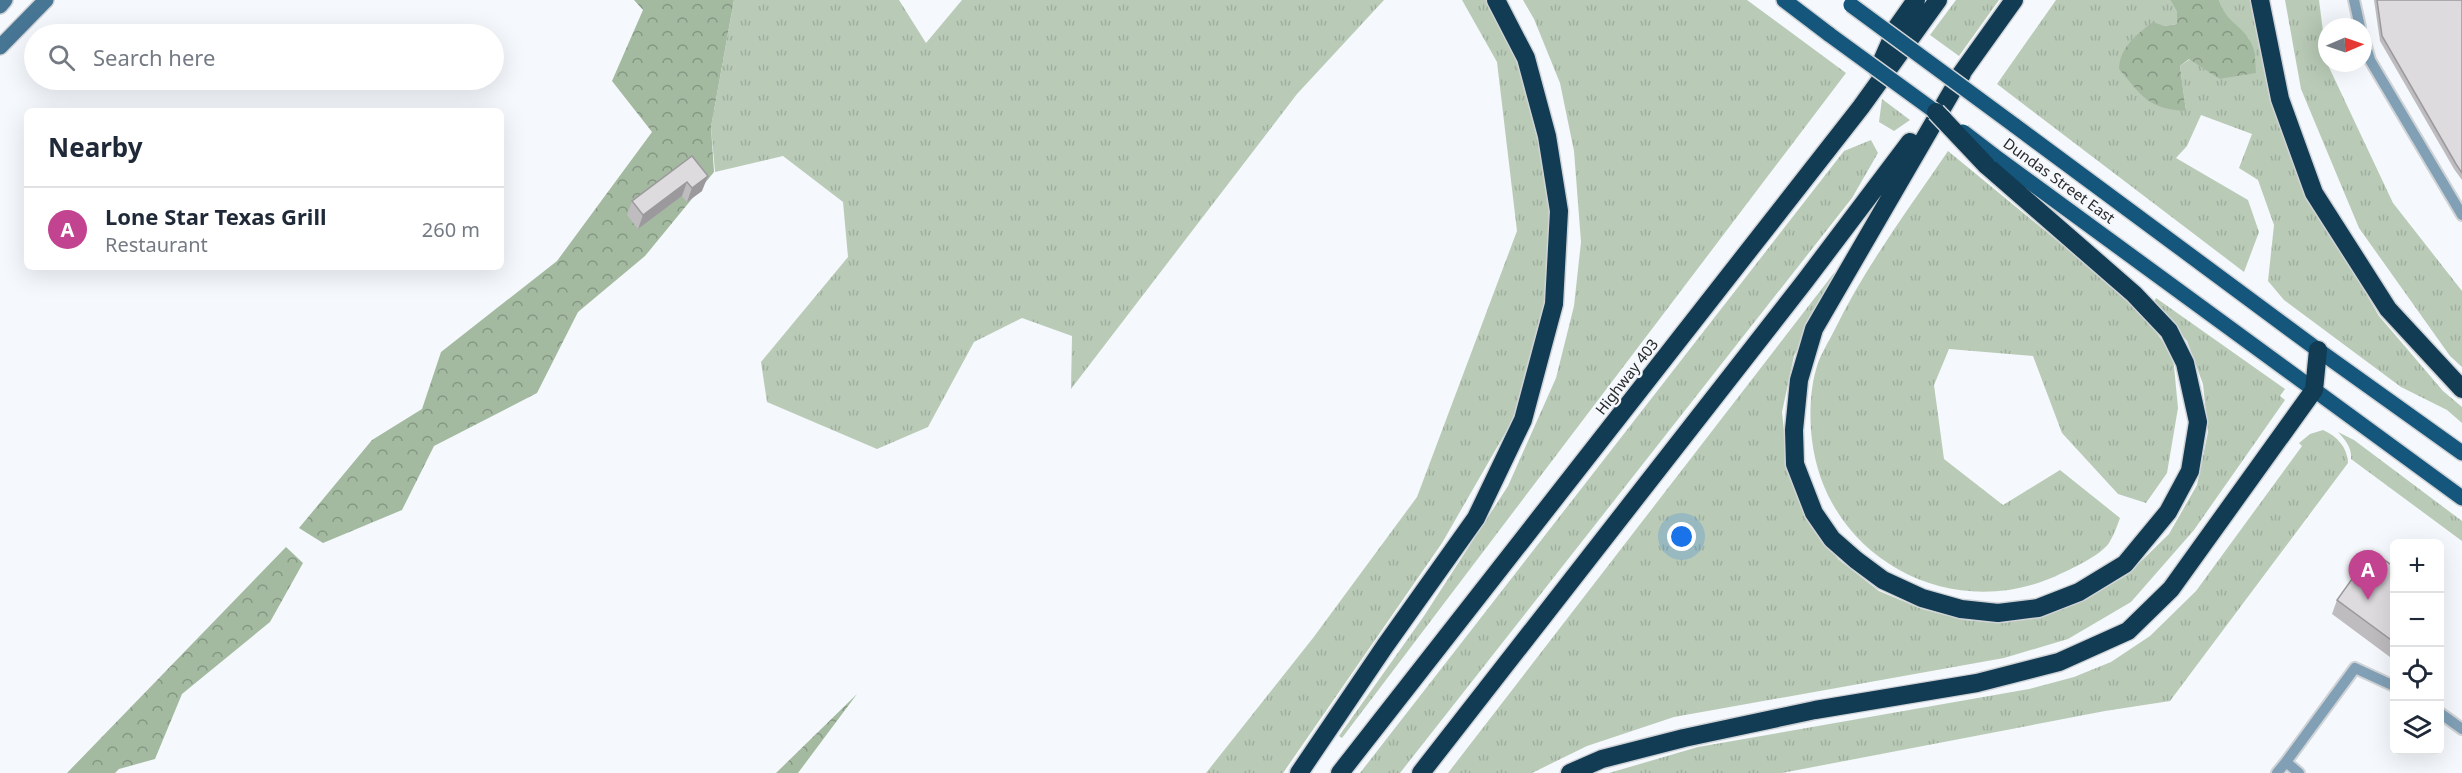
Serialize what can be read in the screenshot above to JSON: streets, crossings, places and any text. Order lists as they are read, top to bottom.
{
  "streets": {
    "highway": ["Highway 403"],
    "main road": ["Dundas Street East"]
  },
  "north": "right",
  "page": {
    "search": "Search here",
    "heading": "Nearby",
    "list": [
      {
        "mark": "A",
        "name": "Lone Star Texas Grill",
        "note": "Restaurant",
        "value": "260 m"
      }
    ],
    "map_buttons": ["+", "−"],
    "pins": "A"
  }
}
